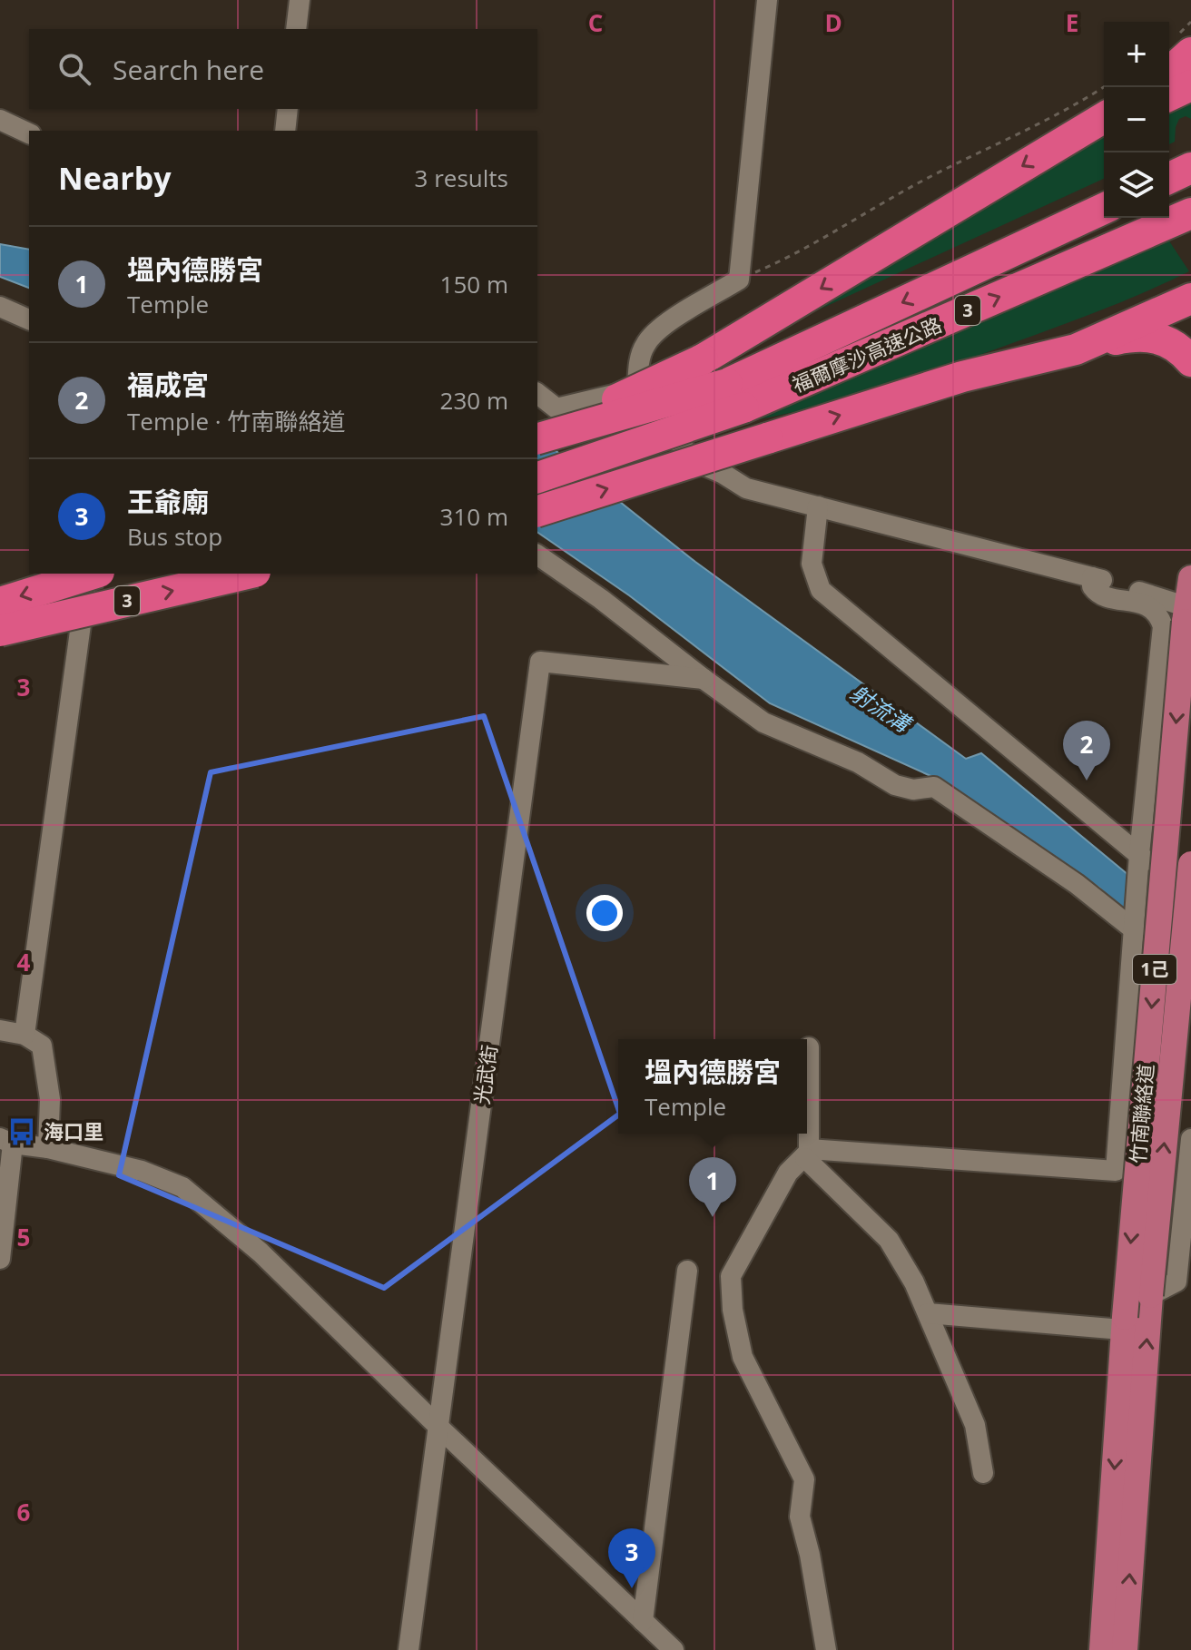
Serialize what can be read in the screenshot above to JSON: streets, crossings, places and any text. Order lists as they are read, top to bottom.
{
  "streets": {
    "highway": ["3", "福爾摩沙高速公路"],
    "main road": ["1己", "竹南聯絡道"],
    "street": ["光武街"]
  },
  "water": ["射流溝"],
  "places": {
    "bus stop": ["海口里"]
  },
  "page": {
    "map_buttons": ["+", "−"],
    "search": "Search here",
    "heading": ["Nearby", "3 results"],
    "list": [
      {
        "mark": "1",
        "name": "塭內德勝宮",
        "note": "Temple",
        "value": "150 m"
      },
      {
        "mark": "2",
        "name": "福成宮",
        "note": "Temple · 竹南聯絡道",
        "value": "230 m"
      },
      {
        "mark": "3",
        "name": "王爺廟",
        "note": "Bus stop",
        "value": "310 m"
      }
    ],
    "pins": ["2", "1", "3"],
    "popup": ["塭內德勝宮", "Temple"]
  },
  "grid": {
    "columns": ["C", "D", "E"],
    "rows": [
      "3",
      "4",
      "5",
      "6"
    ]
  }
}
